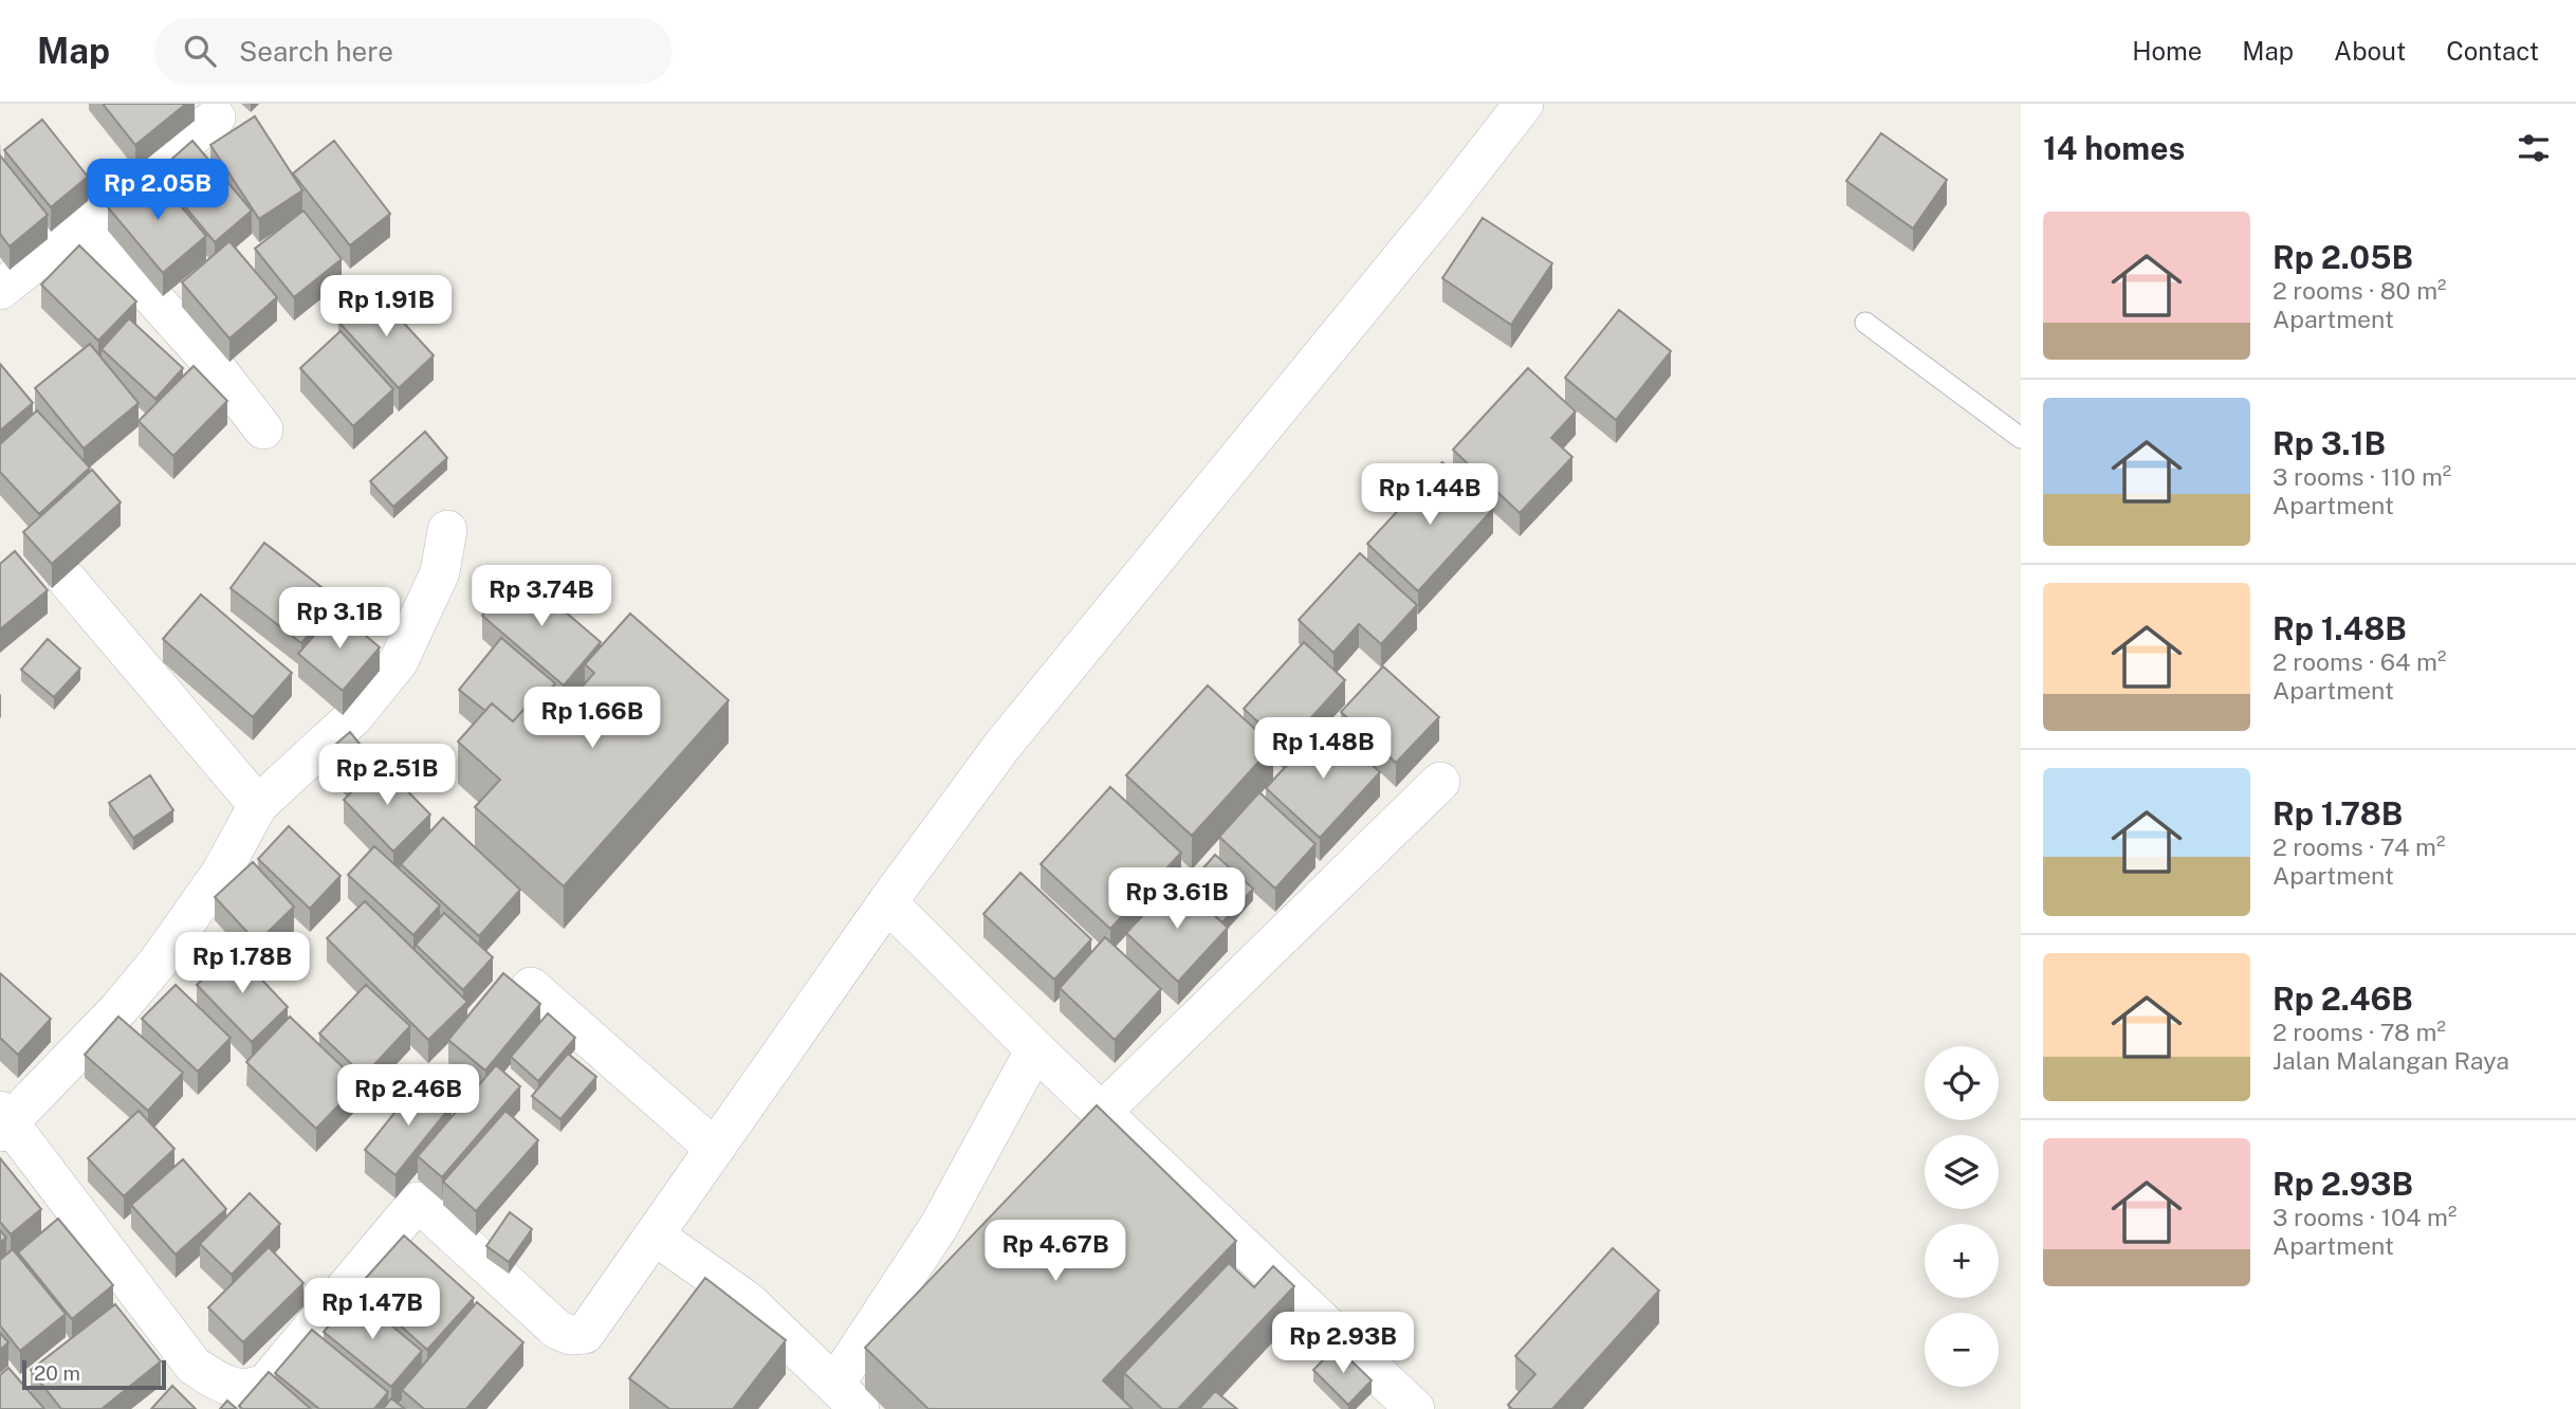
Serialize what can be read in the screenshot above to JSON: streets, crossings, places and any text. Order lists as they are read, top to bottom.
{
  "scale_bar": "20 m",
  "page": {
    "header": "Map",
    "search": "Search here",
    "nav": [
      "Home",
      "Map",
      "About",
      "Contact"
    ],
    "heading": "14 homes",
    "price": [
      "Rp 2.05B",
      "Rp 1.91B",
      "Rp 1.44B",
      "Rp 3.74B",
      "Rp 3.1B",
      "Rp 1.66B",
      "Rp 1.48B",
      "Rp 2.51B",
      "Rp 3.61B",
      "Rp 1.78B",
      "Rp 2.46B",
      "Rp 4.67B",
      "Rp 1.47B",
      "Rp 2.93B"
    ],
    "list": [
      {
        "name": "Rp 2.05B",
        "note": "2 rooms · 80 m² · Apartment"
      },
      {
        "name": "Rp 3.1B",
        "note": "3 rooms · 110 m² · Apartment"
      },
      {
        "name": "Rp 1.48B",
        "note": "2 rooms · 64 m² · Apartment"
      },
      {
        "name": "Rp 1.78B",
        "note": "2 rooms · 74 m² · Apartment"
      },
      {
        "name": "Rp 2.46B",
        "note": "2 rooms · 78 m² · Jalan Malangan Raya"
      },
      {
        "name": "Rp 2.93B",
        "note": "3 rooms · 104 m² · Apartment"
      }
    ],
    "map_buttons": ["+", "−"],
    "scale": "20 m"
  }
}
